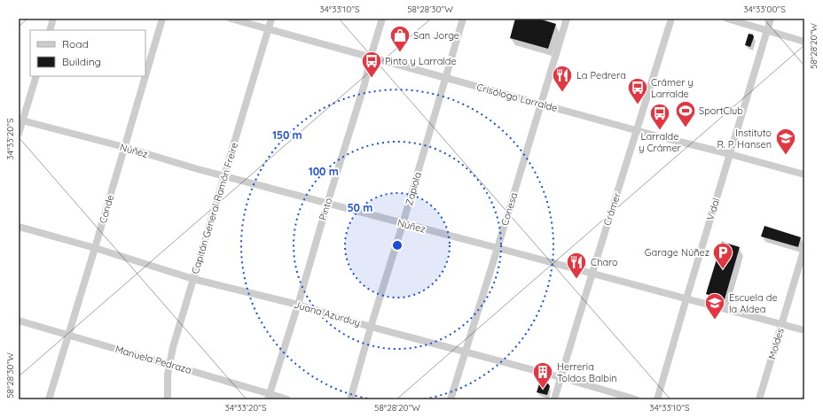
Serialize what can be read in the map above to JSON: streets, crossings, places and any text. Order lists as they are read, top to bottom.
{
  "streets": {
    "street": [
      "Crisólogo Larralde",
      "Núñez",
      "Zapiola",
      "Capitán General Ramón Freire",
      "Conde",
      "Pinto",
      "Conesa",
      "Crámer",
      "Vidal",
      "Juana Azurduy",
      "Moldes",
      "Manuela Pedraza"
    ]
  },
  "crossings": [
    ["Crisólogo Larralde", "Zapiola"],
    ["Crisólogo Larralde", "Capitán General Ramón Freire"],
    ["Crisólogo Larralde", "Pinto"],
    ["Crisólogo Larralde", "Conesa"],
    ["Crisólogo Larralde", "Crámer"],
    ["Crisólogo Larralde", "Vidal"],
    ["Núñez", "Zapiola"],
    ["Núñez", "Capitán General Ramón Freire"],
    ["Núñez", "Conde"],
    ["Núñez", "Pinto"],
    ["Núñez", "Conesa"],
    ["Núñez", "Crámer"],
    ["Núñez", "Vidal"],
    ["Núñez", "Moldes"],
    ["Zapiola", "Juana Azurduy"],
    ["Capitán General Ramón Freire", "Juana Azurduy"],
    ["Capitán General Ramón Freire", "Manuela Pedraza"],
    ["Conde", "Juana Azurduy"],
    ["Conde", "Manuela Pedraza"],
    ["Pinto", "Juana Azurduy"],
    ["Pinto", "Manuela Pedraza"],
    ["Conesa", "Juana Azurduy"],
    ["Crámer", "Juana Azurduy"]
  ],
  "places": {
    "shop": ["San Jorge"],
    "bus stop": ["Pinto y Larralde", "Crámer y Larralde", "Larralde y Crámer"],
    "restaurant": ["La Pedrera", "Charo"],
    "sports": ["SportClub"],
    "school or university": ["Instituto R. P. Hansen", "Escuela de la Aldea"],
    "parking": ["Garage Núñez"],
    "building": ["Herreria Toldos Balbin"]
  },
  "legend": ["Road", "Building"],
  "coordinates": [
    "34°33'10\"S",
    "58°28'30\"W",
    "34°33'00\"S",
    "58°28'20\"W",
    "34°33'20\"S"
  ],
  "rings": ["150 m", "100 m", "50 m"]
}
